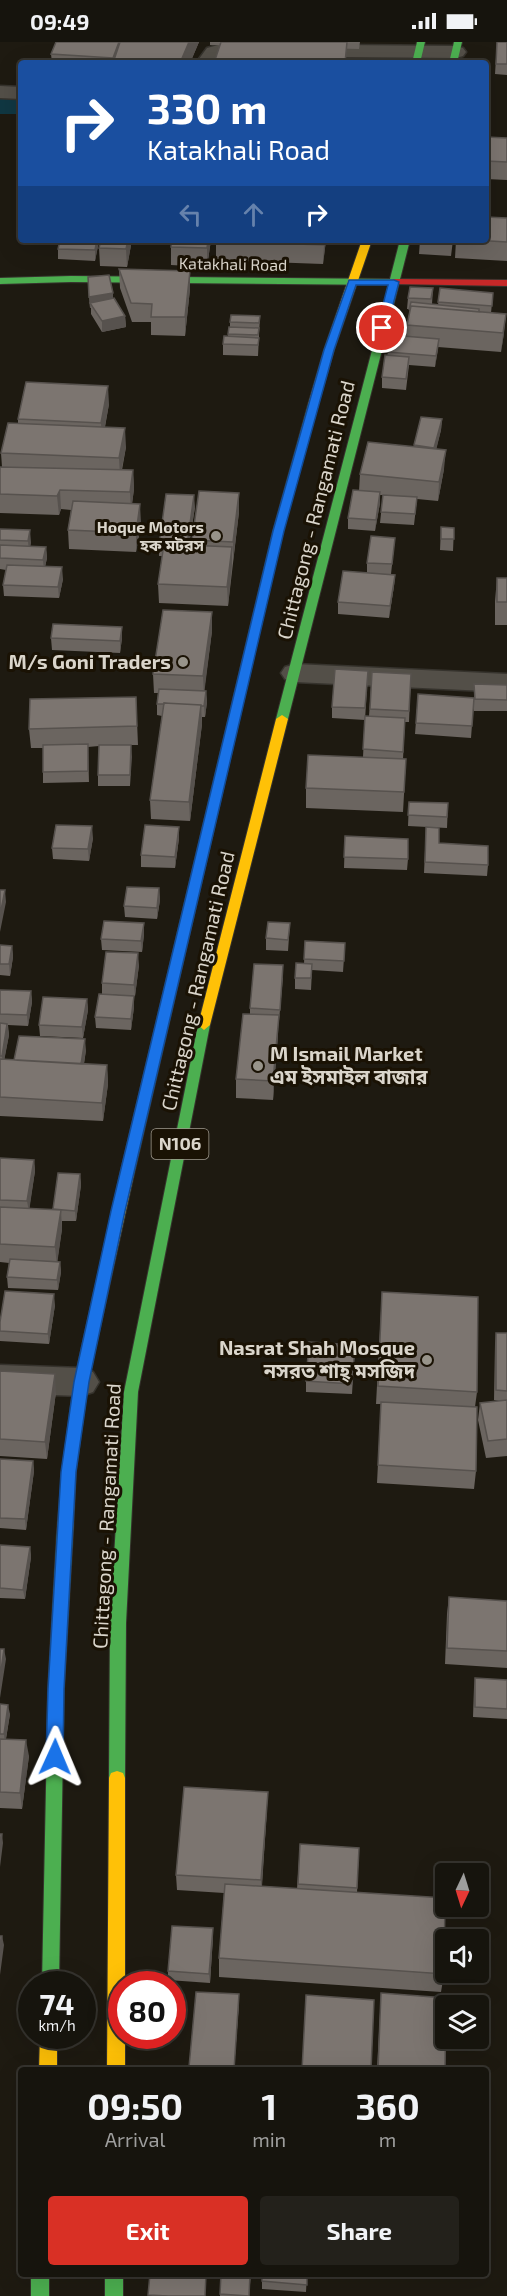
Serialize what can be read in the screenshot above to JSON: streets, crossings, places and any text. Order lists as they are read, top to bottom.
{
  "streets": {
    "main road": ["Katakhali Road", "Chittagong - Rangamati Road", "N106"]
  },
  "crossings": [
    ["Katakhali Road", "Chittagong - Rangamati Road"]
  ],
  "places": [
    "Hoque Motors হক মটরস",
    "M/s Goni Traders",
    "M Ismail Market এম ইসমাইল বাজার",
    "Nasrat Shah Mosque নসরত শাহ্‌ মসজিদ"
  ],
  "north": "bottom",
  "page": {
    "status": "09:49",
    "turn": ["330 m", "Katakhali Road"],
    "speed": "74 km/h",
    "limit": "80",
    "eta": [
      "09:50",
      "Arrival",
      "1",
      "min",
      "360",
      "m"
    ],
    "buttons": ["Exit", "Share"]
  }
}
